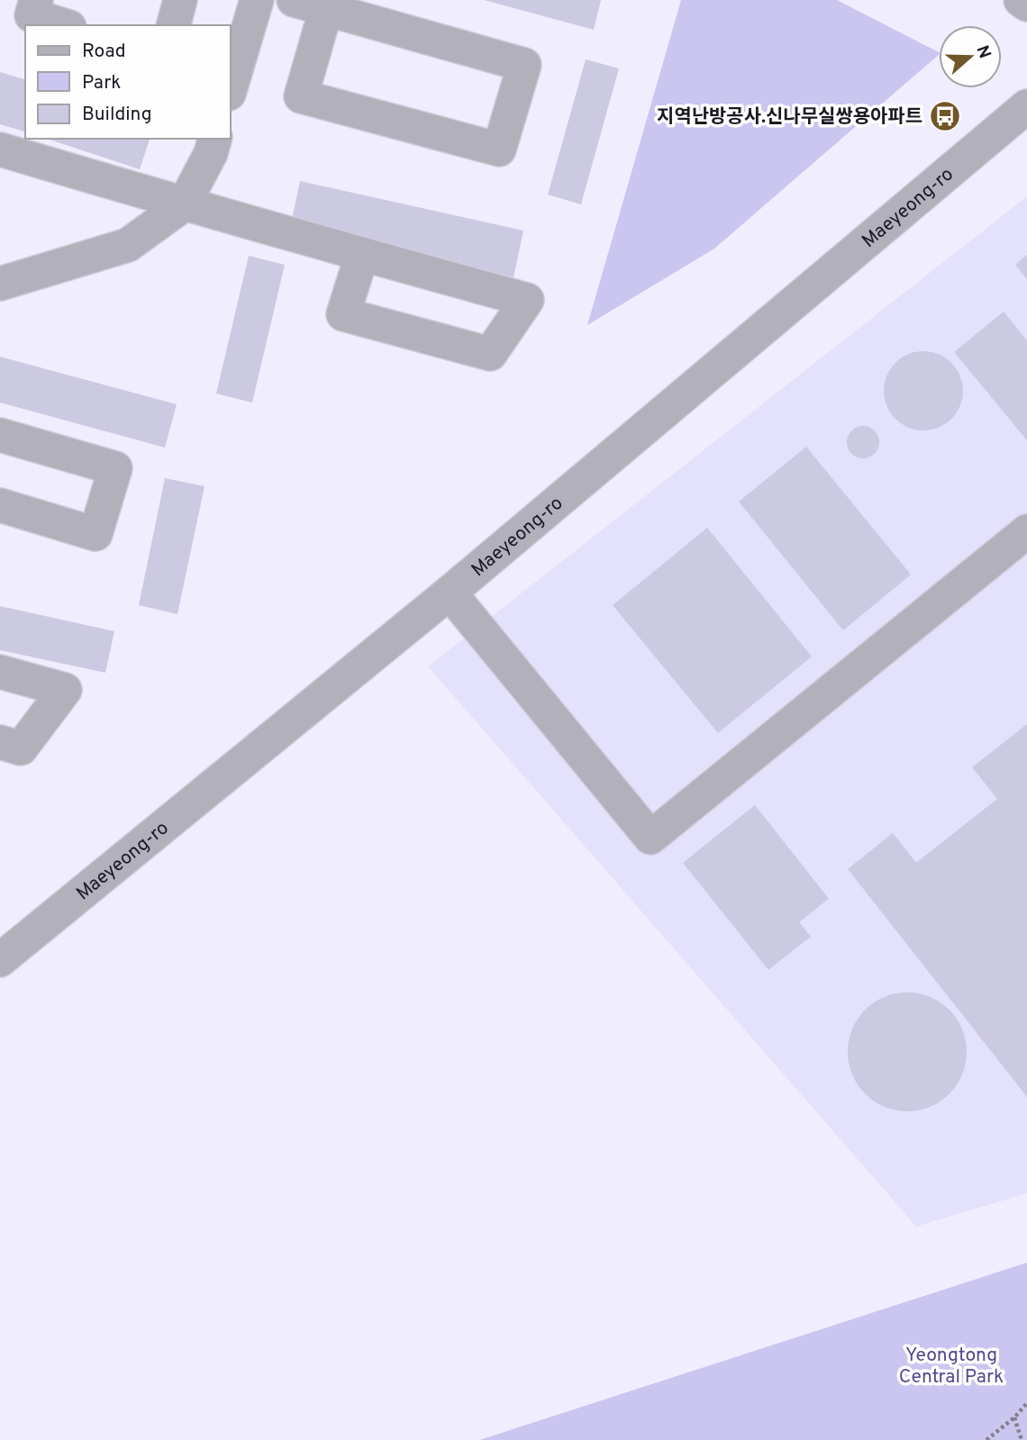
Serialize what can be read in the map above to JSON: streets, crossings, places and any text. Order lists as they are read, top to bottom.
{
  "streets": {
    "street": ["Maeyeong-ro"]
  },
  "parks": ["Yeongtong Central Park"],
  "places": {
    "bus stop": ["지역난방공사.신나무실쌍용아파트"]
  },
  "legend": ["Road", "Park", "Building"],
  "north": "right"
}
